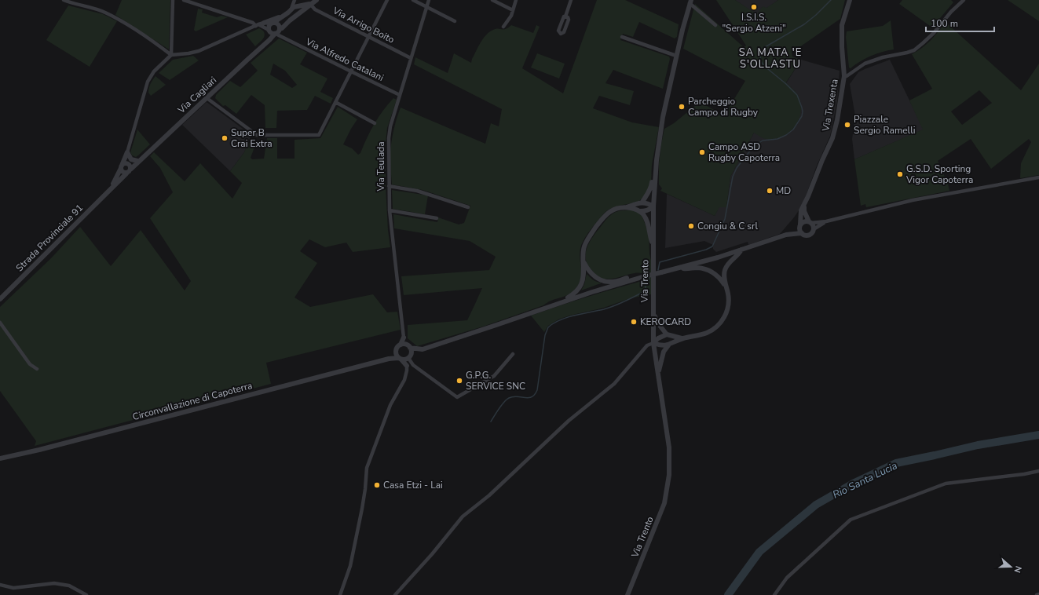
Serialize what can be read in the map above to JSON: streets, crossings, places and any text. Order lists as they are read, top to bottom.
{
  "streets": {
    "street": [
      "Via Arrigo Boito",
      "Via Alfredo Catalani",
      "Via Cagliari",
      "Via Trexenta",
      "Via Teulada",
      "Strada Provinciale 91",
      "Via Trento",
      "Circonvallazione di Capoterra"
    ]
  },
  "crossings": [
    ["Via Arrigo Boito", "Via Cagliari"],
    ["Via Arrigo Boito", "Via Teulada"],
    ["Via Alfredo Catalani", "Via Cagliari"],
    ["Via Alfredo Catalani", "Via Teulada"],
    ["Via Cagliari", "Strada Provinciale 91"]
  ],
  "districts": ["SA MATA 'E S'OLLASTU"],
  "water": ["Rio Santa Lucia"],
  "places": [
    "I.S.I.S. \"Sergio Atzeni\"",
    "Parcheggio Campo di Rugby",
    "Piazzale Sergio Ramelli",
    "Super B Crai Extra",
    "Campo ASD Rugby Capoterra",
    "G.S.D. Sporting Vigor Capoterra",
    "MD",
    "Congiu & C srl",
    "KEROCARD",
    "G.P.G. SERVICE SNC",
    "Casa Etzi - Lai"
  ],
  "scale_bar": "100 m",
  "north": "right"
}
